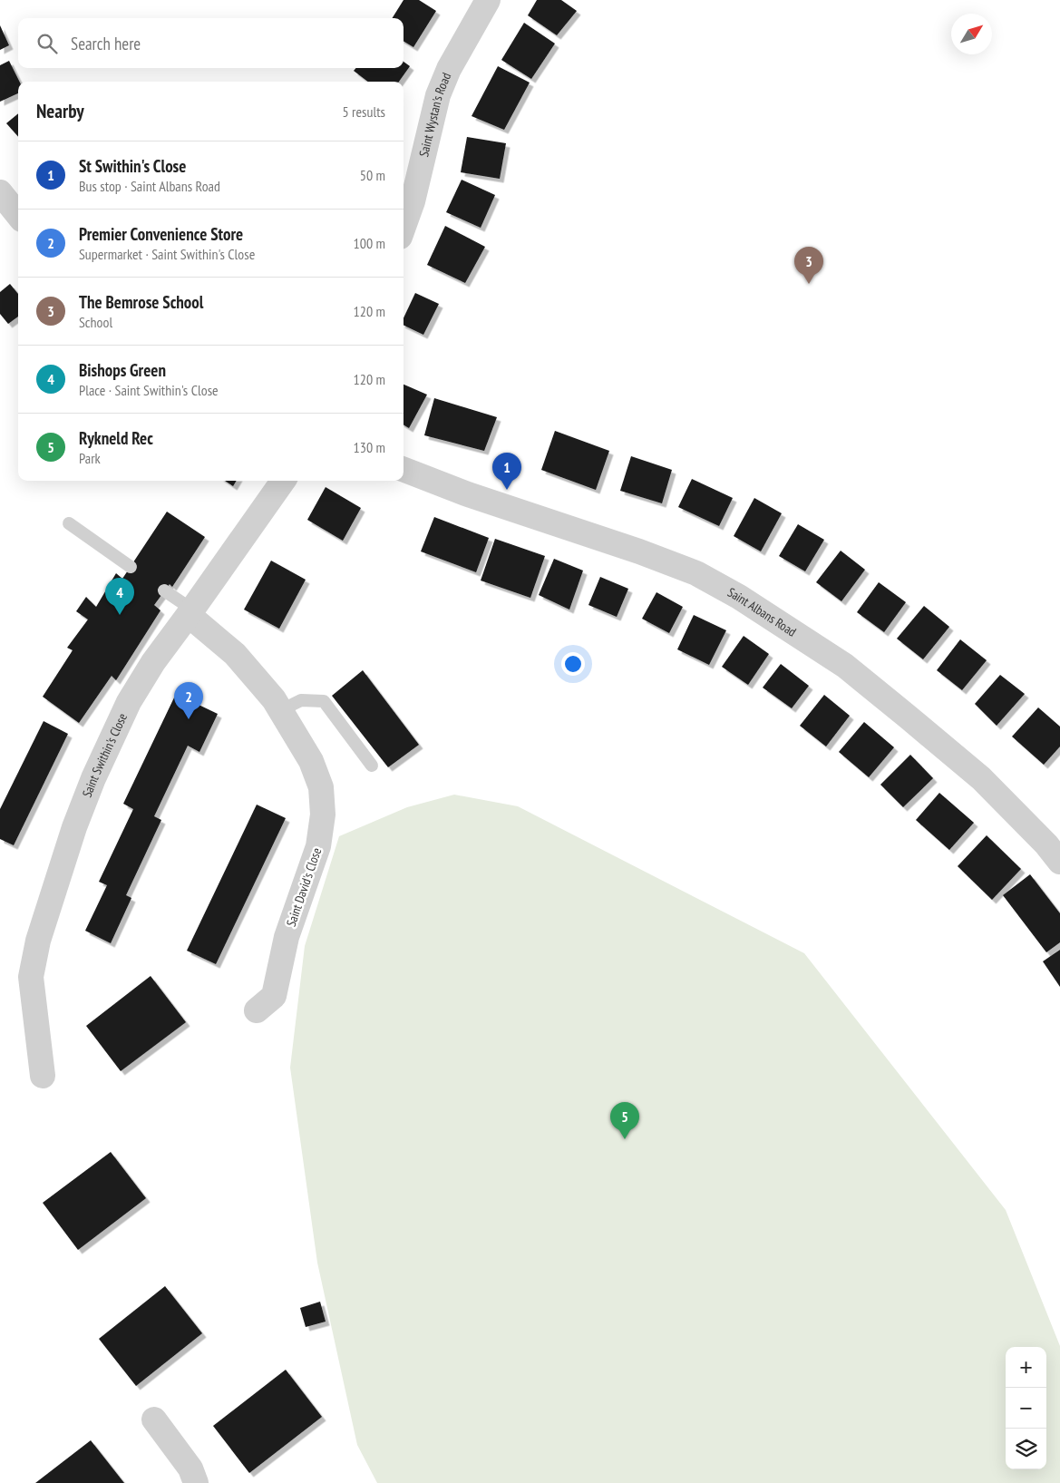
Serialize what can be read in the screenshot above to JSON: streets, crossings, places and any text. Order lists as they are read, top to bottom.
{
  "streets": {
    "street": [
      "Saint Wystan's Road",
      "Saint Albans Road",
      "Saint Swithin's Close",
      "Saint David's Close"
    ]
  },
  "crossings": [
    ["Saint Swithin's Close", "Saint David's Close"]
  ],
  "north": "top right",
  "page": {
    "search": "Search here",
    "heading": ["Nearby", "5 results"],
    "list": [
      {
        "mark": "1",
        "name": "St Swithin's Close",
        "note": "Bus stop · Saint Albans Road",
        "value": "50 m"
      },
      {
        "mark": "2",
        "name": "Premier Convenience Store",
        "note": "Supermarket · Saint Swithin's Close",
        "value": "100 m"
      },
      {
        "mark": "3",
        "name": "The Bemrose School",
        "note": "School",
        "value": "120 m"
      },
      {
        "mark": "4",
        "name": "Bishops Green",
        "note": "Place · Saint Swithin's Close",
        "value": "120 m"
      },
      {
        "mark": "5",
        "name": "Rykneld Rec",
        "note": "Park",
        "value": "130 m"
      }
    ],
    "pins": [
      "3",
      "1",
      "4",
      "2",
      "5"
    ],
    "map_buttons": ["+", "−"]
  }
}
